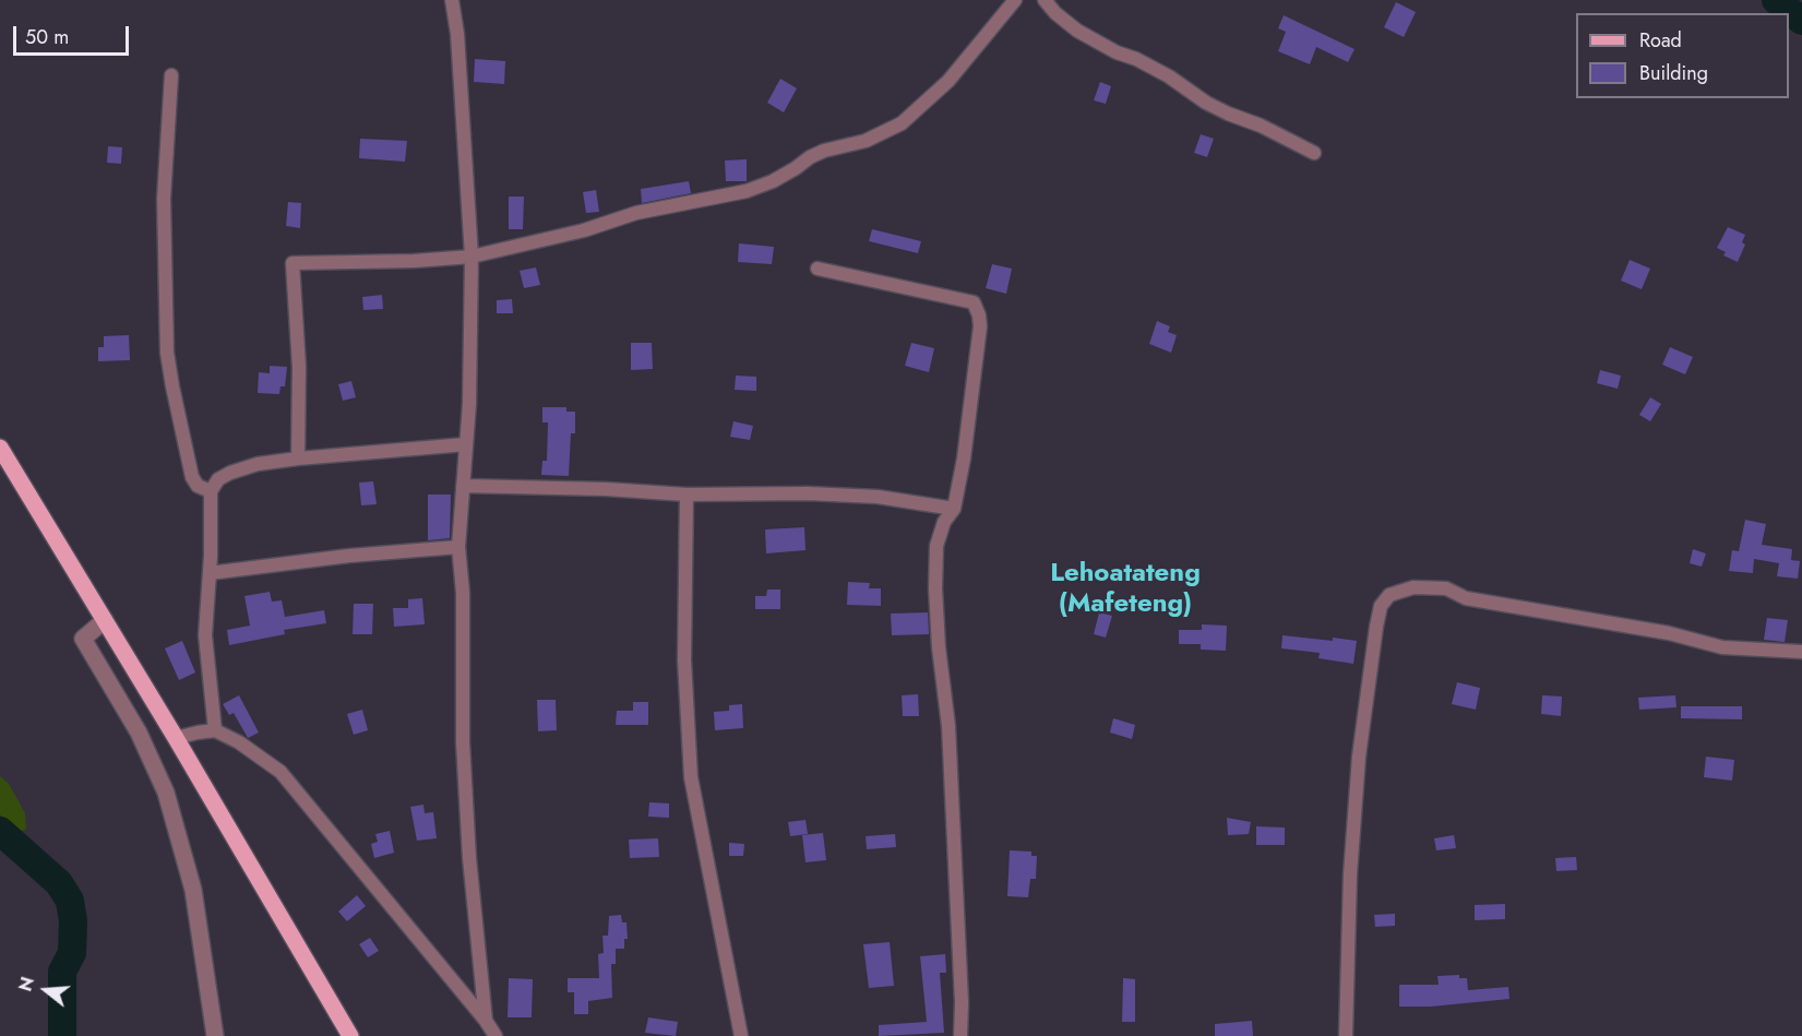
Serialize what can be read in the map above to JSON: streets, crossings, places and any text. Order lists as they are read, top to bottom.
{
  "districts": ["Lehoatateng (Mafeteng)"],
  "legend": ["Road", "Building"],
  "scale_bar": "50 m",
  "north": "left"
}
